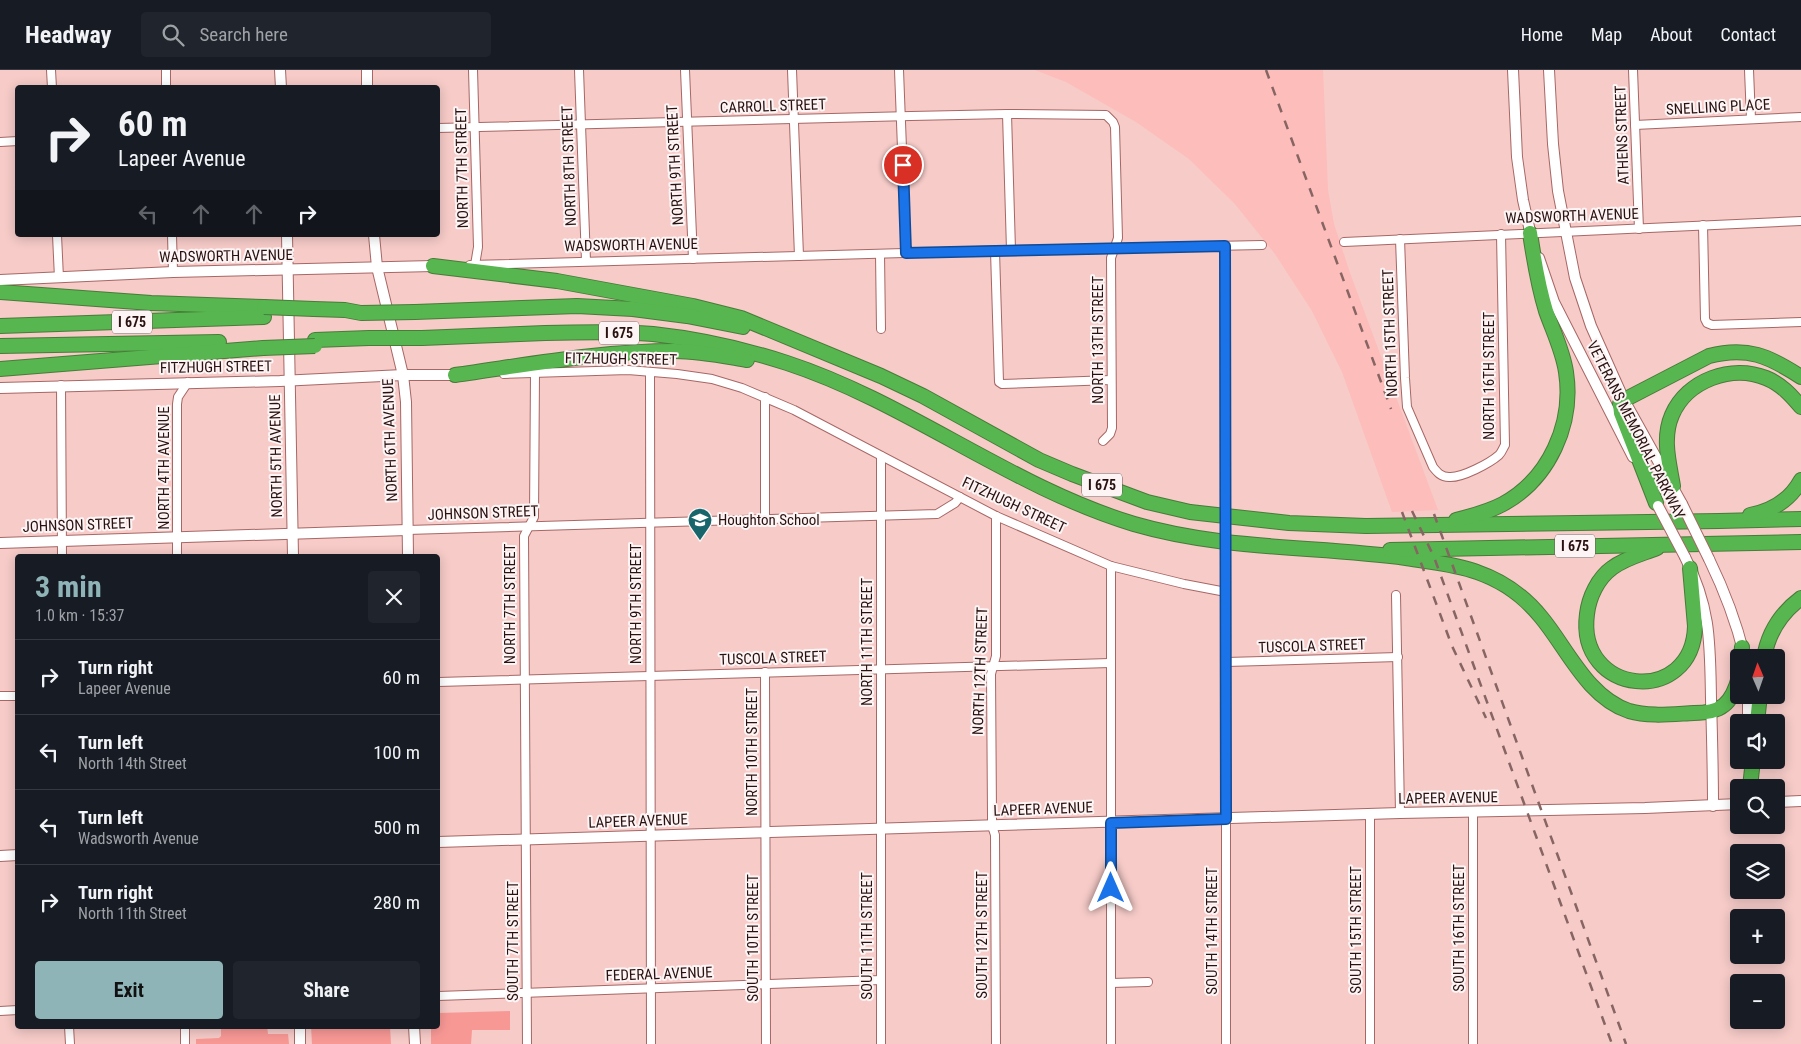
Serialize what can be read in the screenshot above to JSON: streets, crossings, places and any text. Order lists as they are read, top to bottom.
{
  "streets": {
    "highway": ["I 675"],
    "street": [
      "CARROLL STREET",
      "SNELLING PLACE",
      "ATHENS STREET",
      "NORTH 9TH STREET",
      "NORTH 8TH STREET",
      "NORTH 7TH STREET",
      "WADSWORTH AVENUE",
      "NORTH 15TH STREET",
      "NORTH 13TH STREET",
      "FITZHUGH STREET",
      "NORTH 16TH STREET",
      "VETERANS MEMORIAL PARKWAY",
      "NORTH 6TH AVENUE",
      "NORTH 5TH AVENUE",
      "NORTH 4TH AVENUE",
      "JOHNSON STREET",
      "NORTH 11TH STREET",
      "TUSCOLA STREET",
      "NORTH 12TH STREET",
      "NORTH 10TH STREET",
      "LAPEER AVENUE",
      "SOUTH 16TH STREET",
      "SOUTH 15TH STREET",
      "SOUTH 14TH STREET",
      "SOUTH 12TH STREET",
      "SOUTH 11TH STREET",
      "SOUTH 10TH STREET",
      "SOUTH 7TH STREET",
      "FEDERAL AVENUE"
    ]
  },
  "crossings": [
    ["CARROLL STREET", "NORTH 9TH STREET"],
    ["CARROLL STREET", "NORTH 8TH STREET"],
    ["CARROLL STREET", "NORTH 7TH STREET"],
    ["CARROLL STREET", "NORTH 13TH STREET"],
    ["SNELLING PLACE", "ATHENS STREET"],
    ["ATHENS STREET", "WADSWORTH AVENUE"],
    ["NORTH 9TH STREET", "WADSWORTH AVENUE"],
    ["NORTH 9TH STREET", "FITZHUGH STREET"],
    ["NORTH 9TH STREET", "JOHNSON STREET"],
    ["NORTH 9TH STREET", "TUSCOLA STREET"],
    ["NORTH 9TH STREET", "LAPEER AVENUE"],
    ["NORTH 9TH STREET", "FEDERAL AVENUE"],
    ["NORTH 8TH STREET", "WADSWORTH AVENUE"],
    ["NORTH 7TH STREET", "WADSWORTH AVENUE"],
    ["NORTH 7TH STREET", "FITZHUGH STREET"],
    ["NORTH 7TH STREET", "JOHNSON STREET"],
    ["NORTH 7TH STREET", "TUSCOLA STREET"],
    ["NORTH 7TH STREET", "LAPEER AVENUE"],
    ["NORTH 7TH STREET", "SOUTH 7TH STREET"],
    ["WADSWORTH AVENUE", "NORTH 15TH STREET"],
    ["WADSWORTH AVENUE", "NORTH 13TH STREET"],
    ["WADSWORTH AVENUE", "NORTH 16TH STREET"],
    ["WADSWORTH AVENUE", "VETERANS MEMORIAL PARKWAY"],
    ["WADSWORTH AVENUE", "NORTH 6TH AVENUE"],
    ["WADSWORTH AVENUE", "NORTH 5TH AVENUE"],
    ["WADSWORTH AVENUE", "SOUTH 14TH STREET"],
    ["NORTH 15TH STREET", "NORTH 16TH STREET"],
    ["FITZHUGH STREET", "NORTH 6TH AVENUE"],
    ["FITZHUGH STREET", "NORTH 5TH AVENUE"],
    ["FITZHUGH STREET", "NORTH 4TH AVENUE"],
    ["FITZHUGH STREET", "JOHNSON STREET"],
    ["FITZHUGH STREET", "NORTH 11TH STREET"],
    ["FITZHUGH STREET", "NORTH 12TH STREET"],
    ["FITZHUGH STREET", "SOUTH 14TH STREET"],
    ["VETERANS MEMORIAL PARKWAY", "LAPEER AVENUE"],
    ["NORTH 6TH AVENUE", "JOHNSON STREET"],
    ["NORTH 5TH AVENUE", "JOHNSON STREET"],
    ["NORTH 4TH AVENUE", "JOHNSON STREET"],
    ["JOHNSON STREET", "NORTH 11TH STREET"],
    ["NORTH 11TH STREET", "TUSCOLA STREET"],
    ["NORTH 11TH STREET", "LAPEER AVENUE"],
    ["NORTH 11TH STREET", "SOUTH 11TH STREET"],
    ["TUSCOLA STREET", "NORTH 12TH STREET"],
    ["TUSCOLA STREET", "NORTH 10TH STREET"],
    ["TUSCOLA STREET", "SOUTH 14TH STREET"],
    ["NORTH 12TH STREET", "LAPEER AVENUE"],
    ["NORTH 12TH STREET", "SOUTH 12TH STREET"],
    ["NORTH 10TH STREET", "LAPEER AVENUE"],
    ["NORTH 10TH STREET", "SOUTH 10TH STREET"],
    ["LAPEER AVENUE", "SOUTH 16TH STREET"],
    ["LAPEER AVENUE", "SOUTH 15TH STREET"],
    ["LAPEER AVENUE", "SOUTH 14TH STREET"],
    ["LAPEER AVENUE", "SOUTH 12TH STREET"],
    ["LAPEER AVENUE", "SOUTH 11TH STREET"],
    ["LAPEER AVENUE", "SOUTH 10TH STREET"],
    ["LAPEER AVENUE", "SOUTH 7TH STREET"],
    ["SOUTH 11TH STREET", "FEDERAL AVENUE"],
    ["SOUTH 10TH STREET", "FEDERAL AVENUE"],
    ["SOUTH 7TH STREET", "FEDERAL AVENUE"]
  ],
  "places": {
    "school or university": ["Houghton School"]
  },
  "north": "top",
  "page": {
    "header": "Headway",
    "search": "Search here",
    "nav": [
      "Home",
      "Map",
      "About",
      "Contact"
    ],
    "turn": ["60 m", "Lapeer Avenue"],
    "heading": ["3 min", "1.0 km · 15:37"],
    "list": [
      {
        "name": "Turn right",
        "note": "Lapeer Avenue",
        "value": "60 m"
      },
      {
        "name": "Turn left",
        "note": "North 14th Street",
        "value": "100 m"
      },
      {
        "name": "Turn left",
        "note": "Wadsworth Avenue",
        "value": "500 m"
      },
      {
        "name": "Turn right",
        "note": "North 11th Street",
        "value": "280 m"
      }
    ],
    "map_buttons": ["+", "−"],
    "buttons": ["Exit", "Share"]
  }
}
